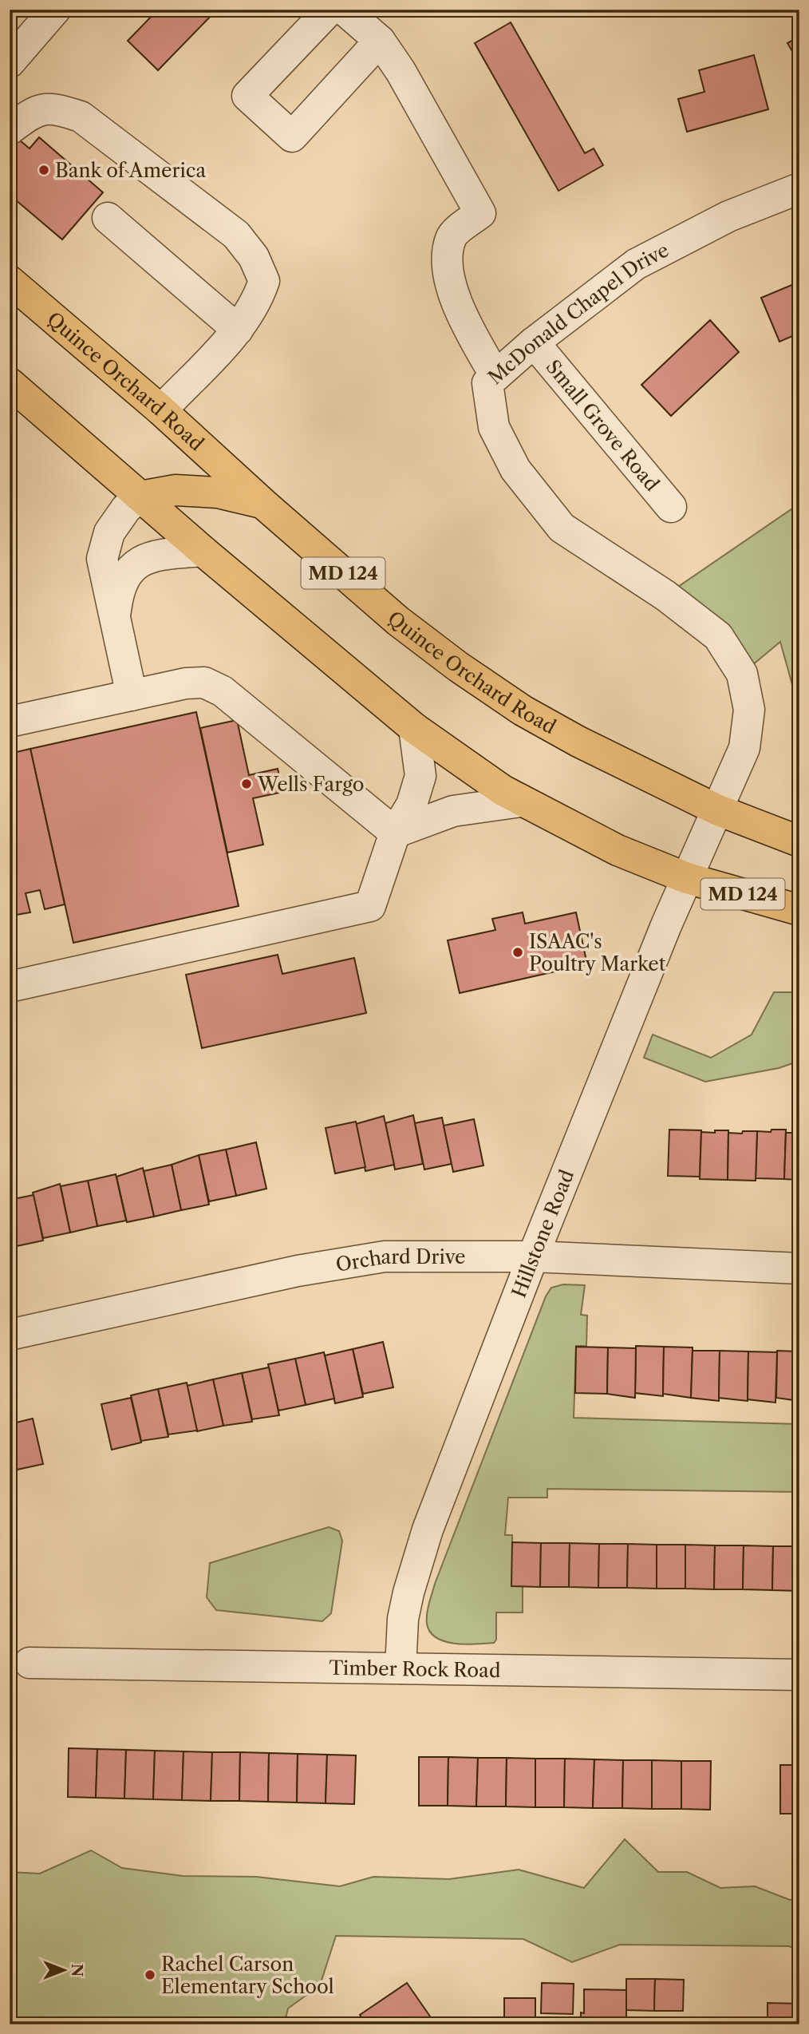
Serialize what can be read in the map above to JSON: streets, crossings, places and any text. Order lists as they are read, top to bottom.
{
  "streets": {
    "main road": ["Quince Orchard Road", "MD 124"],
    "street": [
      "McDonald Chapel Drive",
      "Small Grove Road",
      "Hillstone Road",
      "Orchard Drive",
      "Timber Rock Road"
    ]
  },
  "crossings": [
    ["McDonald Chapel Drive", "Quince Orchard Road"],
    ["McDonald Chapel Drive", "Small Grove Road"],
    ["McDonald Chapel Drive", "Hillstone Road"],
    ["Quince Orchard Road", "Hillstone Road"],
    ["MD 124", "Hillstone Road"],
    ["Hillstone Road", "Orchard Drive"],
    ["Hillstone Road", "Timber Rock Road"]
  ],
  "places": [
    "Bank of America",
    "Wells Fargo",
    "ISAAC's Poultry Market",
    "Rachel Carson Elementary School"
  ],
  "north": "right"
}
